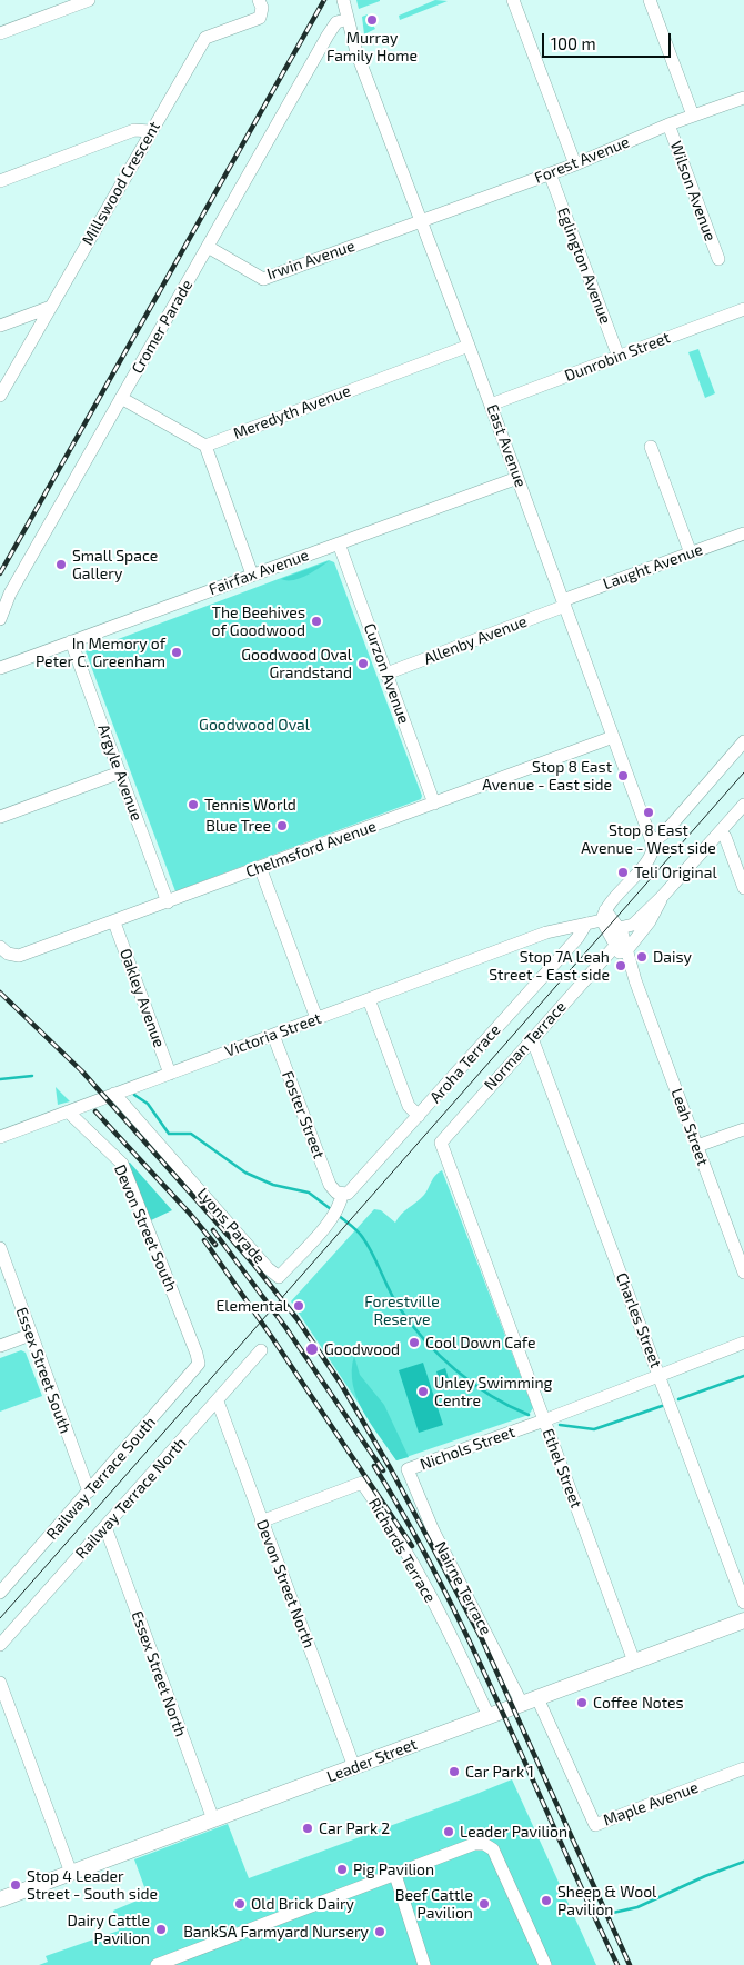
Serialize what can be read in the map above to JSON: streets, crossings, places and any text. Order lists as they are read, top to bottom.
{
  "streets": {
    "main road": ["Leader Street"],
    "street": [
      "Forest Avenue",
      "Millswood Crescent",
      "Wilson Avenue",
      "Irwin Avenue",
      "Eglington Avenue",
      "Cromer Parade",
      "Dunrobin Street",
      "Meredyth Avenue",
      "East Avenue",
      "Laught Avenue",
      "Fairfax Avenue",
      "Allenby Avenue",
      "Curzon Avenue",
      "Argyle Avenue",
      "Chelmsford Avenue",
      "Oakley Avenue",
      "Victoria Street",
      "Norman Terrace",
      "Aroha Terrace",
      "Foster Street",
      "Leah Street",
      "Lyons Parade",
      "Devon Street South",
      "Charles Street",
      "Essex Street South",
      "Nichols Street",
      "Ethel Street",
      "Railway Terrace South",
      "Railway Terrace North",
      "Richards Terrace",
      "Devon Street North",
      "Nairne Terrace",
      "Essex Street North",
      "Maple Avenue"
    ]
  },
  "crossings": [
    ["Forest Avenue", "Wilson Avenue"],
    ["Forest Avenue", "Irwin Avenue"],
    ["Forest Avenue", "Eglington Avenue"],
    ["Forest Avenue", "East Avenue"],
    ["Irwin Avenue", "Cromer Parade"],
    ["Irwin Avenue", "East Avenue"],
    ["Eglington Avenue", "Dunrobin Street"],
    ["Cromer Parade", "East Avenue"],
    ["Dunrobin Street", "East Avenue"],
    ["Meredyth Avenue", "East Avenue"],
    ["East Avenue", "Laught Avenue"],
    ["East Avenue", "Fairfax Avenue"],
    ["East Avenue", "Allenby Avenue"],
    ["East Avenue", "Chelmsford Avenue"],
    ["Laught Avenue", "Allenby Avenue"],
    ["Fairfax Avenue", "Curzon Avenue"],
    ["Fairfax Avenue", "Argyle Avenue"],
    ["Allenby Avenue", "Curzon Avenue"],
    ["Curzon Avenue", "Chelmsford Avenue"],
    ["Argyle Avenue", "Chelmsford Avenue"],
    ["Chelmsford Avenue", "Oakley Avenue"],
    ["Oakley Avenue", "Victoria Street"],
    ["Victoria Street", "Aroha Terrace"],
    ["Victoria Street", "Foster Street"],
    ["Victoria Street", "Leah Street"],
    ["Victoria Street", "Lyons Parade"],
    ["Victoria Street", "Devon Street South"],
    ["Norman Terrace", "Leah Street"],
    ["Norman Terrace", "Charles Street"],
    ["Norman Terrace", "Ethel Street"],
    ["Aroha Terrace", "Foster Street"],
    ["Aroha Terrace", "Lyons Parade"],
    ["Foster Street", "Lyons Parade"],
    ["Devon Street South", "Railway Terrace South"],
    ["Charles Street", "Nichols Street"],
    ["Essex Street South", "Railway Terrace South"],
    ["Nichols Street", "Ethel Street"],
    ["Nichols Street", "Nairne Terrace"],
    ["Ethel Street", "Leader Street"],
    ["Railway Terrace North", "Devon Street North"],
    ["Railway Terrace North", "Essex Street North"],
    ["Richards Terrace", "Devon Street North"],
    ["Richards Terrace", "Leader Street"],
    ["Devon Street North", "Leader Street"],
    ["Nairne Terrace", "Leader Street"],
    ["Essex Street North", "Leader Street"],
    ["Leader Street", "Maple Avenue"]
  ],
  "parks": ["Goodwood Oval", "Forestville Reserve"],
  "places": [
    "Murray Family Home",
    "Small Space Gallery",
    "The Beehives of Goodwood",
    "In Memory of Peter C. Greenham",
    "Goodwood Oval Grandstand",
    "Stop 8 East Avenue - East side",
    "Tennis World",
    "Stop 8 East Avenue - West side",
    "Blue Tree",
    "Teli Original",
    "Daisy",
    "Stop 7A Leah Street - East side",
    "Elemental",
    "Cool Down Cafe",
    "Goodwood",
    "Unley Swimming Centre",
    "Coffee Notes",
    "Car Park 1",
    "Car Park 2",
    "Leader Pavilion",
    "Pig Pavilion",
    "Stop 4 Leader Street - South side",
    "Sheep & Wool Pavilion",
    "Old Brick Dairy",
    "Beef Cattle Pavilion",
    "Dairy Cattle Pavilion",
    "BankSA Farmyard Nursery"
  ],
  "scale_bar": "100 m"
}
